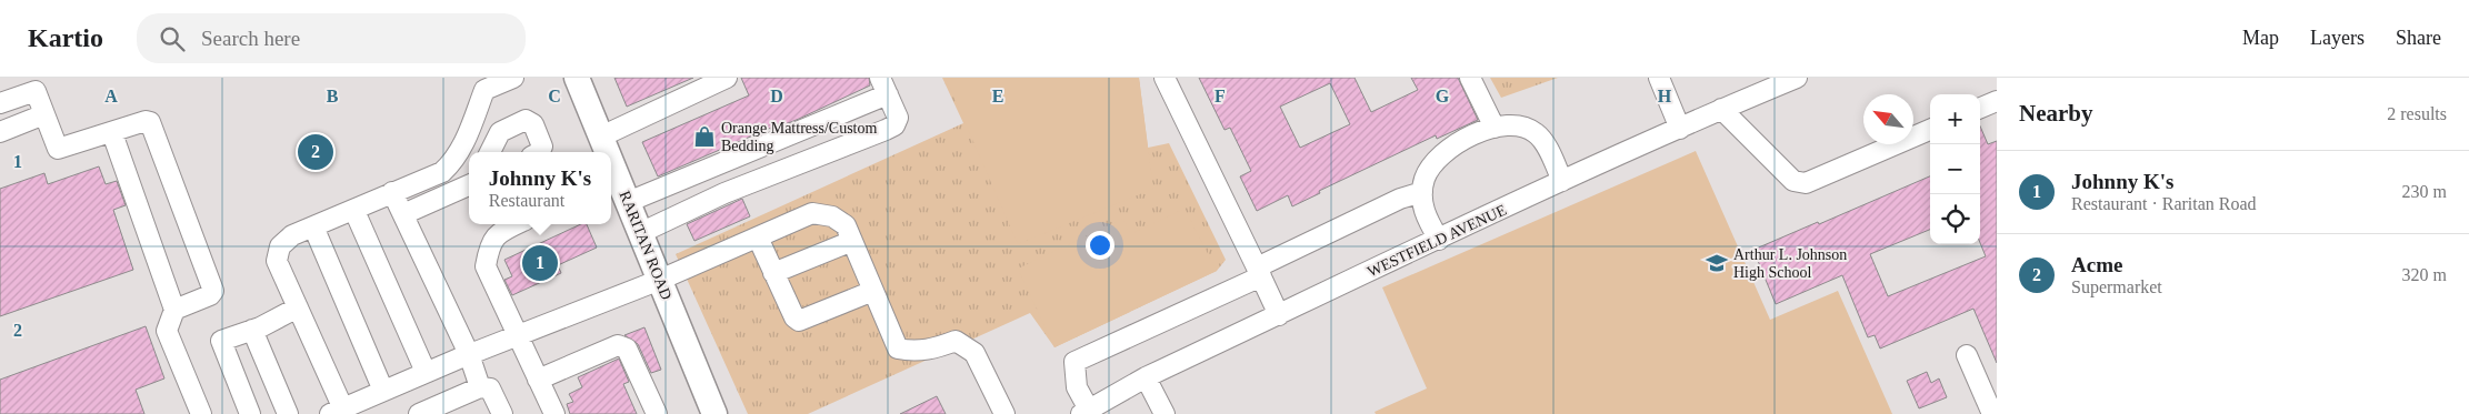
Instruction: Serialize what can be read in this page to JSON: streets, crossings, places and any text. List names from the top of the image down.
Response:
{
  "streets": {
    "main road": ["RARITAN ROAD"],
    "street": ["WESTFIELD AVENUE"]
  },
  "places": {
    "shop": ["Orange Mattress/Custom Bedding"],
    "school or university": ["Arthur L. Johnson High School"]
  },
  "north": "top left",
  "page": {
    "header": "Kartio",
    "search": "Search here",
    "nav": ["Map", "Layers", "Share"],
    "heading": ["Nearby", "2 results"],
    "map_buttons": ["+", "−"],
    "pins": ["2", "1"],
    "list": [
      {
        "mark": "1",
        "name": "Johnny K's",
        "note": "Restaurant · Raritan Road",
        "value": "230 m"
      },
      {
        "mark": "2",
        "name": "Acme",
        "note": "Supermarket",
        "value": "320 m"
      }
    ],
    "popup": ["Johnny K's", "Restaurant"]
  },
  "grid": {
    "columns": [
      "A",
      "B",
      "C",
      "D",
      "E",
      "F",
      "G",
      "H"
    ],
    "rows": ["1", "2"]
  }
}
